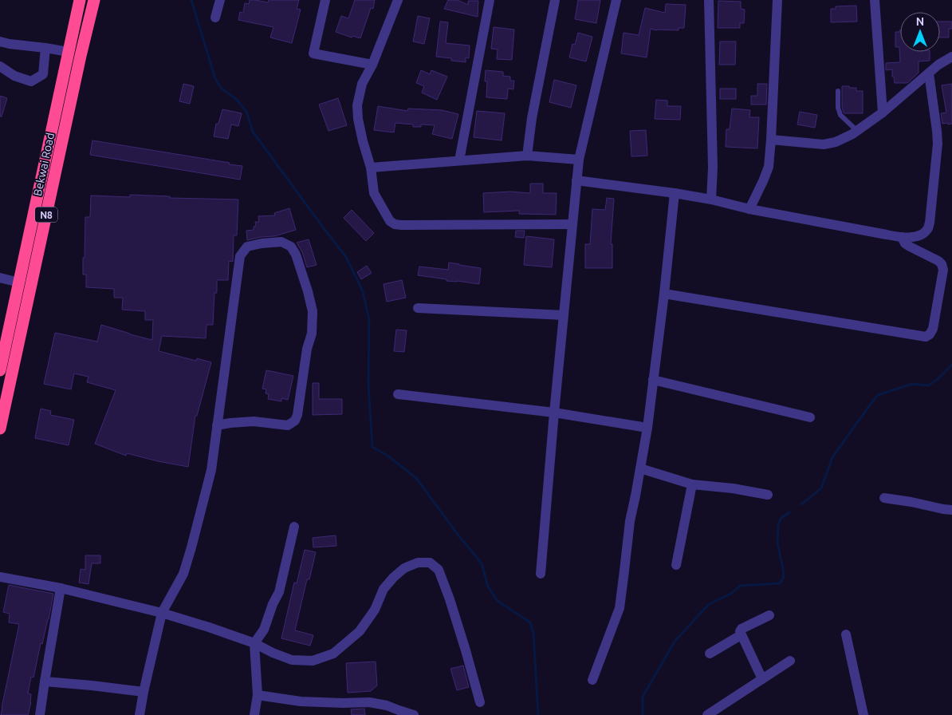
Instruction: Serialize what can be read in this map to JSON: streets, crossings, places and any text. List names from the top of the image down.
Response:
{
  "streets": {
    "highway": ["Bekwai Road", "N8"]
  },
  "north": "top"
}
